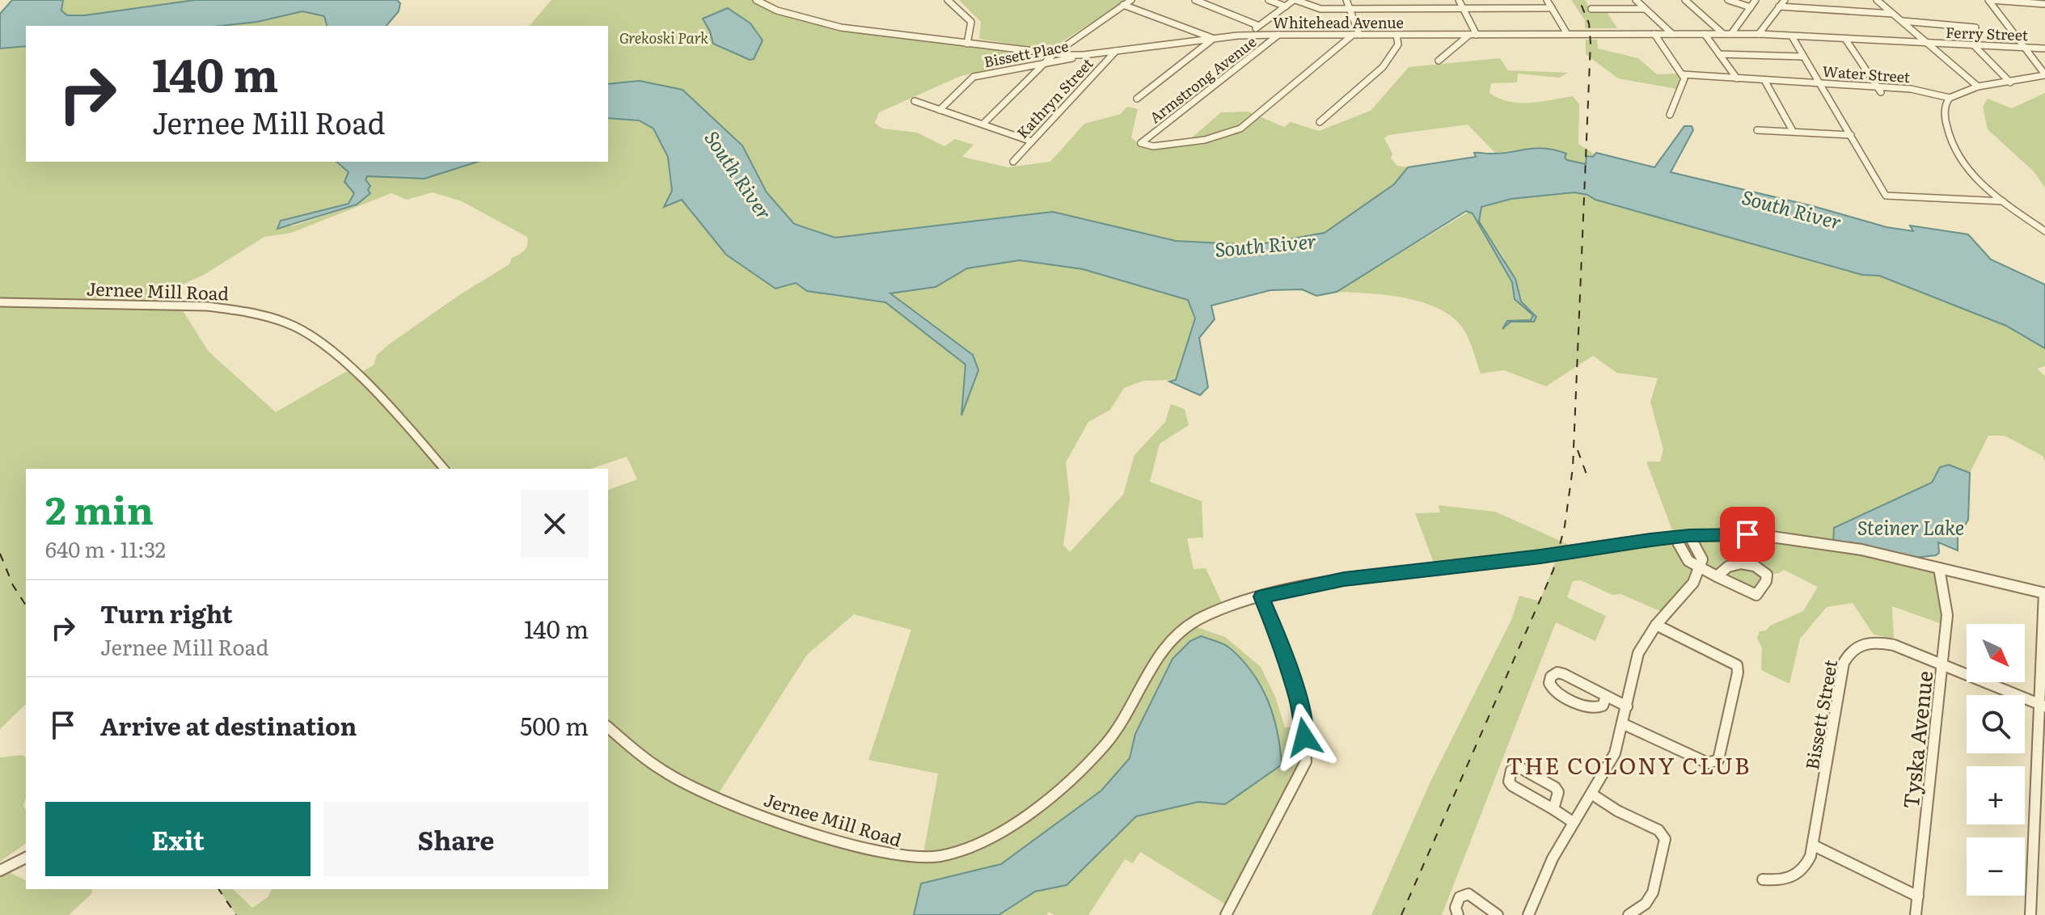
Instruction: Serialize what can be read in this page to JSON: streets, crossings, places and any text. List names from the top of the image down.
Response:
{
  "streets": {
    "street": [
      "Whitehead Avenue",
      "Ferry Street",
      "Bissett Place",
      "Water Street",
      "Armstrong Avenue",
      "Kathryn Street",
      "Jernee Mill Road",
      "Bissett Street",
      "Tyska Avenue"
    ]
  },
  "crossings": [
    ["Whitehead Avenue", "Ferry Street"],
    ["Whitehead Avenue", "Bissett Place"],
    ["Whitehead Avenue", "Armstrong Avenue"],
    ["Whitehead Avenue", "Kathryn Street"],
    ["Jernee Mill Road", "Tyska Avenue"],
    ["Bissett Street", "Tyska Avenue"]
  ],
  "districts": ["THE COLONY CLUB"],
  "water": ["South River", "Steiner Lake"],
  "parks": ["Grekoski Park"],
  "north": "bottom right",
  "page": {
    "turn": ["140 m", "Jernee Mill Road"],
    "heading": ["2 min", "640 m · 11:32"],
    "list": [
      {
        "name": "Turn right",
        "note": "Jernee Mill Road",
        "value": "140 m"
      },
      {
        "name": "Arrive at destination",
        "value": "500 m"
      }
    ],
    "map_buttons": ["+", "−"],
    "buttons": ["Exit", "Share"]
  }
}
